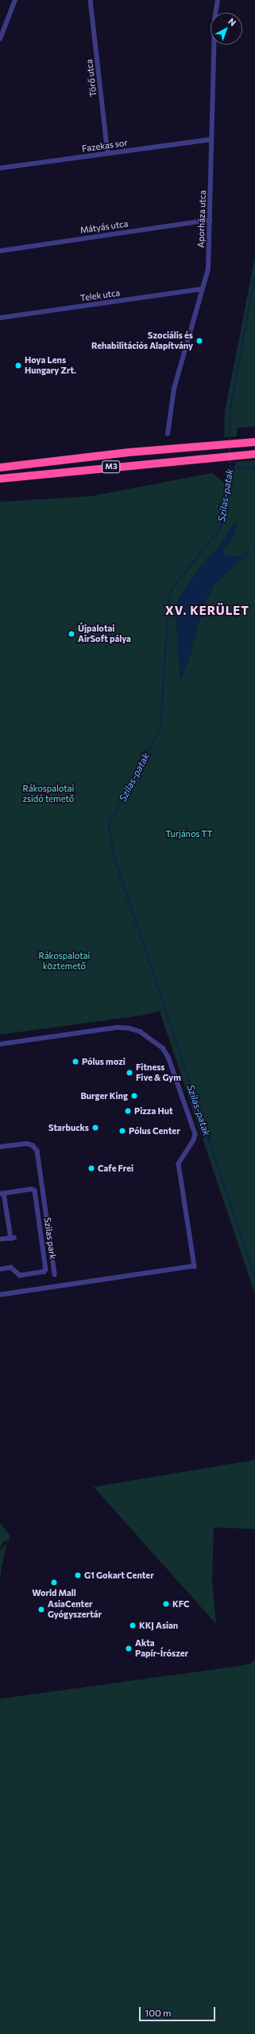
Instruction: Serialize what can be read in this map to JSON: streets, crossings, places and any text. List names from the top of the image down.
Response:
{
  "streets": {
    "highway": ["M3"],
    "street": [
      "Törő utca",
      "Fazekas sor",
      "Aporháza utca",
      "Mátyás utca",
      "Telek utca",
      "Szilas park"
    ]
  },
  "crossings": [
    ["Törő utca", "Fazekas sor"],
    ["Fazekas sor", "Aporháza utca"],
    ["Aporháza utca", "Mátyás utca"],
    ["Aporháza utca", "Telek utca"]
  ],
  "districts": ["XV. KERÜLET"],
  "water": ["Szilas-patak"],
  "parks": ["Rákospalotai zsidó temető", "Turjános TT", "Rákospalotai köztemető"],
  "places": [
    "Szociális és Rehabilitációs Alapítvány",
    "Hoya Lens Hungary Zrt.",
    "Újpalotai AirSoft pálya",
    "Pólus mozi",
    "Fitness Five & Gym",
    "Burger King",
    "Pizza Hut",
    "Starbucks",
    "Pólus Center",
    "Cafe Frei",
    "G1 Gokart Center",
    "World Mall",
    "KFC",
    "AsiaCenter Gyógyszertár",
    "KKJ Asian",
    "Akta Papír-Írószer"
  ],
  "scale_bar": "100 m",
  "north": "top right"
}
